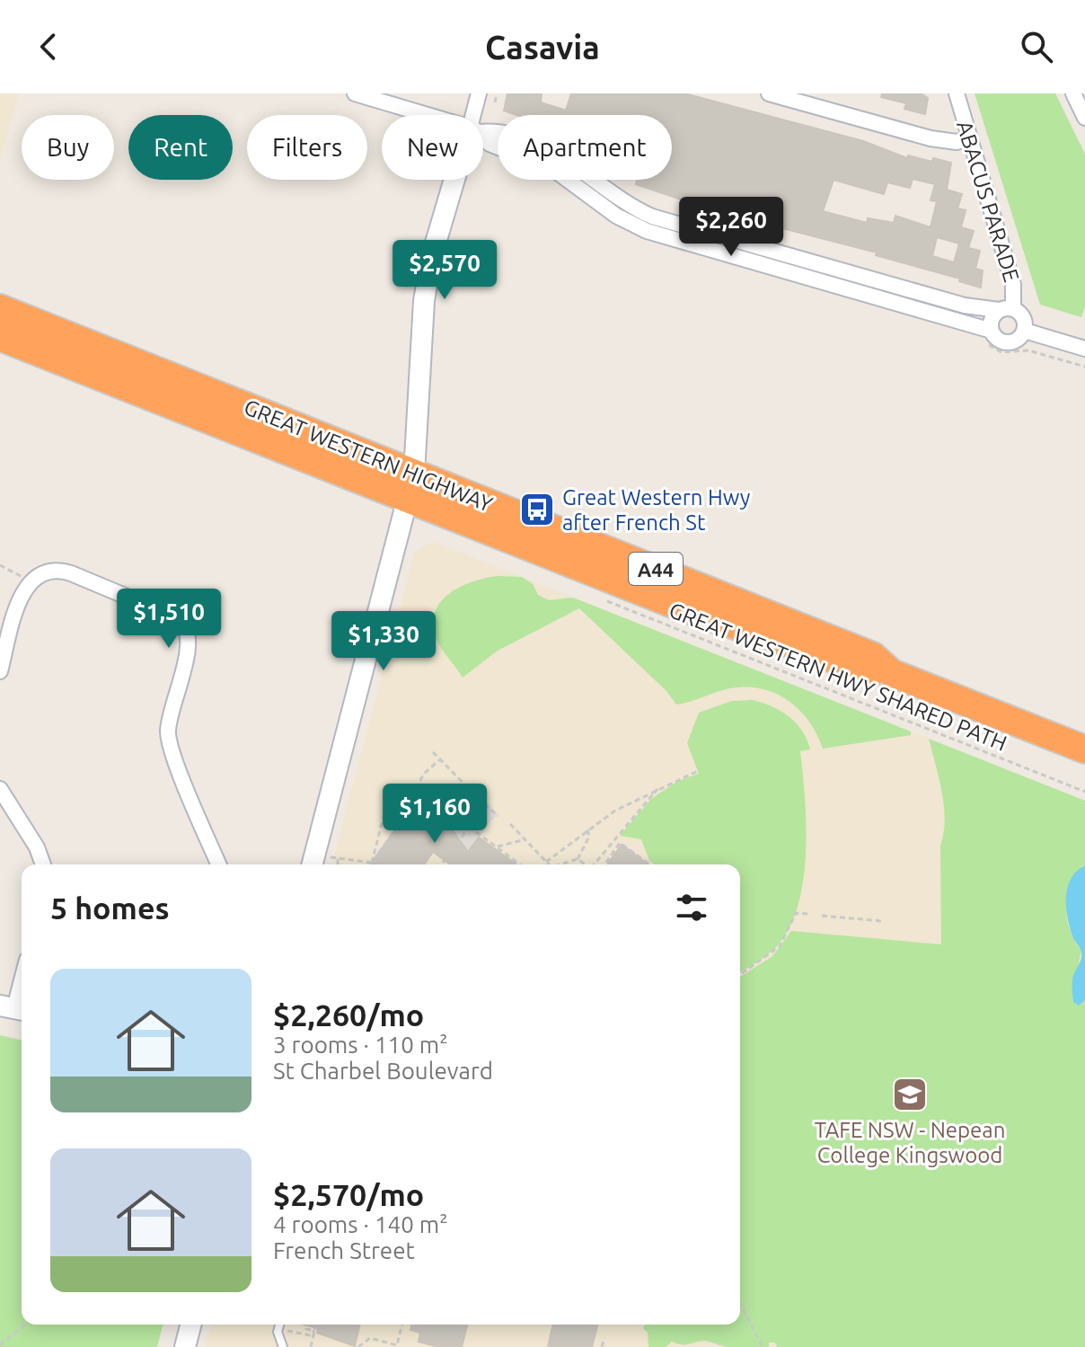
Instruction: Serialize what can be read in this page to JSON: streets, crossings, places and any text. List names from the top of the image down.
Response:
{
  "streets": {
    "highway": ["GREAT WESTERN HIGHWAY", "A44"],
    "street": ["ABACUS PARADE"],
    "path": ["GREAT WESTERN HWY SHARED PATH"]
  },
  "places": {
    "bus stop": ["Great Western Hwy after French St"],
    "school or university": ["TAFE NSW - Nepean College Kingswood"]
  },
  "page": {
    "header": "Casavia",
    "chip": [
      "Buy",
      "Rent",
      "Filters",
      "New",
      "Apartment"
    ],
    "price": [
      "$2,260",
      "$2,570",
      "$1,510",
      "$1,330",
      "$1,160"
    ],
    "heading": "5 homes",
    "list": [
      {
        "name": "$2,260/mo",
        "note": "3 rooms · 110 m² · St Charbel Boulevard"
      },
      {
        "name": "$2,570/mo",
        "note": "4 rooms · 140 m² · French Street"
      }
    ]
  }
}
